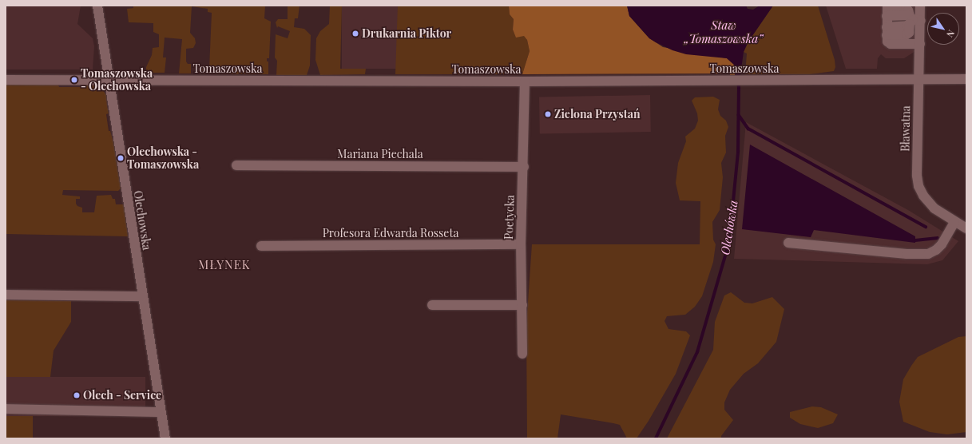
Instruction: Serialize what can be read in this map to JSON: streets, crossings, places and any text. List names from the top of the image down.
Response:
{
  "streets": {
    "street": [
      "Tomaszowska",
      "Bławatna",
      "Mariana Piechala",
      "Poetycka",
      "Olechowska",
      "Profesora Edwarda Rosseta"
    ]
  },
  "crossings": [
    ["Tomaszowska", "Bławatna"],
    ["Tomaszowska", "Poetycka"],
    ["Tomaszowska", "Olechowska"],
    ["Mariana Piechala", "Poetycka"],
    ["Poetycka", "Profesora Edwarda Rosseta"]
  ],
  "districts": ["MŁYNEK"],
  "water": ["Staw „Tomaszowska”", "Olechówka"],
  "places": [
    "Drukarnia Piktor",
    "Tomaszowska - Olechowska",
    "Zielona Przystań",
    "Olechowska - Tomaszowska",
    "Olech - Service"
  ],
  "north": "bottom right"
}
